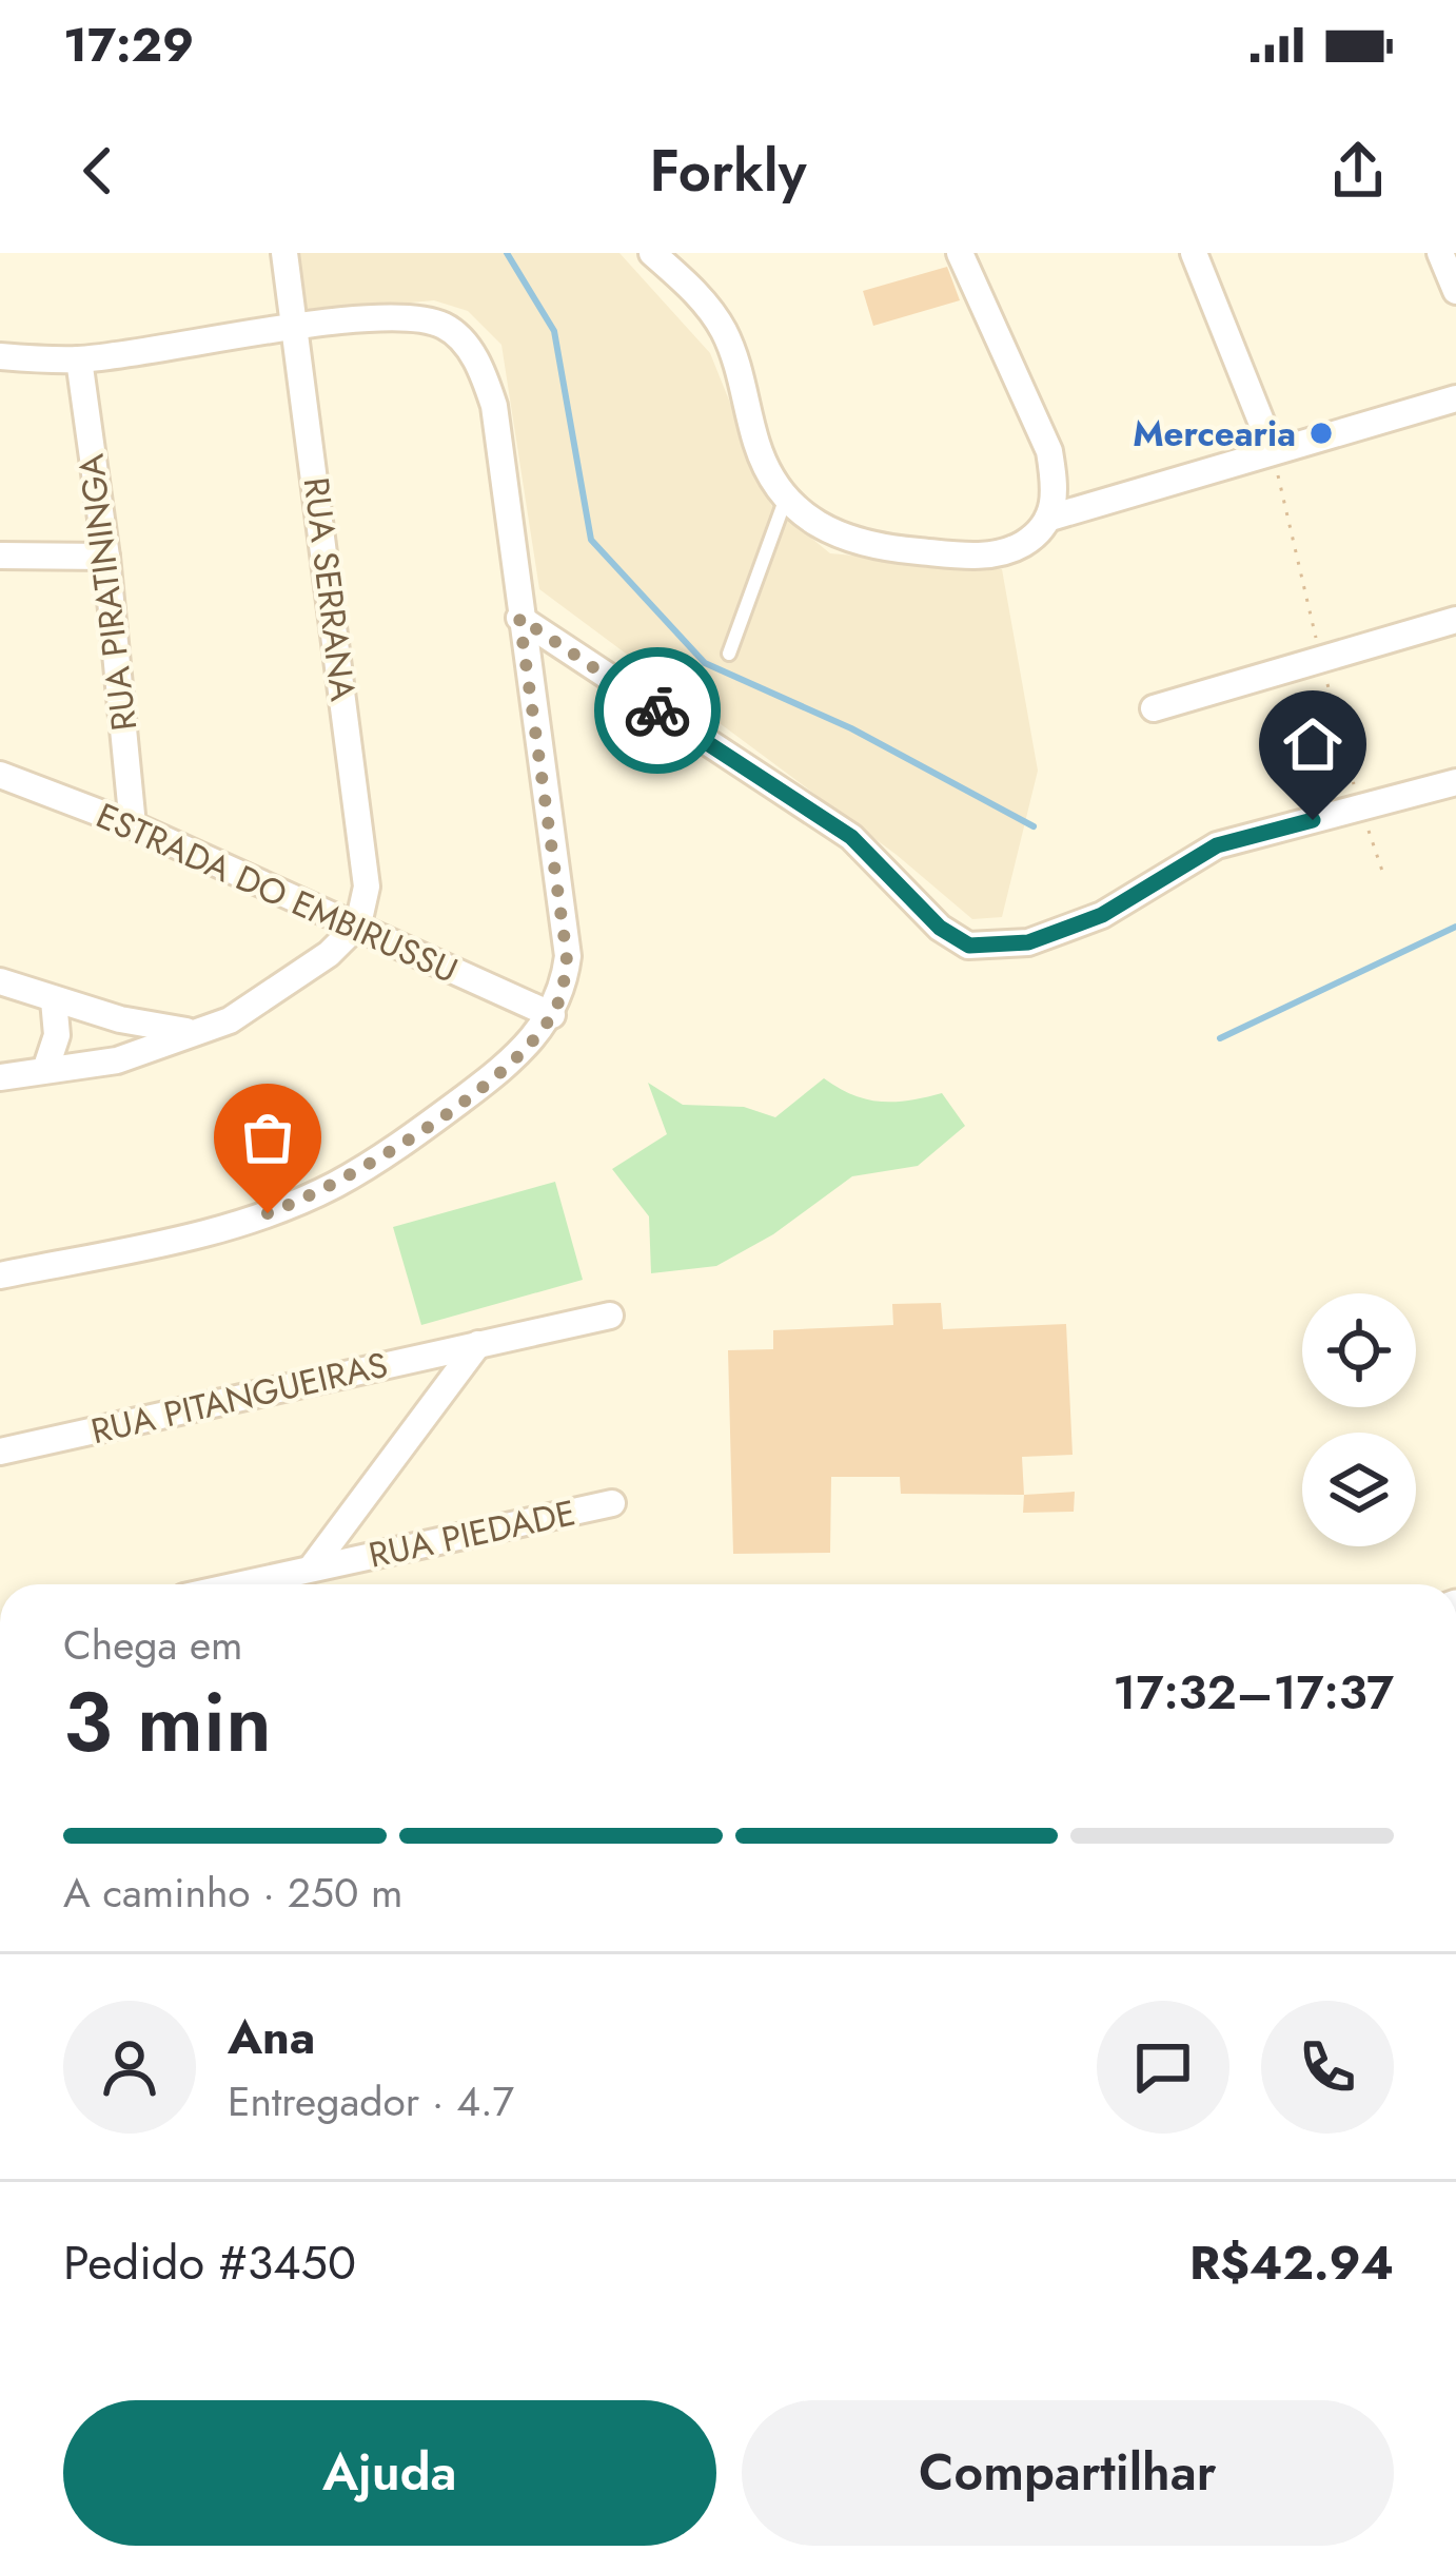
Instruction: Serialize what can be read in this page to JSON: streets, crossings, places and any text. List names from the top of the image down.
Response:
{
  "streets": {
    "street": [
      "RUA SERRANA",
      "RUA PIRATININGA",
      "ESTRADA DO EMBIRUSSU",
      "RUA PITANGUEIRAS",
      "RUA PIEDADE"
    ]
  },
  "crossings": [
    ["RUA SERRANA", "ESTRADA DO EMBIRUSSU"],
    ["RUA PIRATININGA", "ESTRADA DO EMBIRUSSU"],
    ["RUA PITANGUEIRAS", "RUA PIEDADE"]
  ],
  "places": ["Mercearia"],
  "page": {
    "status": "17:29",
    "header": "Forkly",
    "heading": ["3 min", "Chega em", "17:32–17:37"],
    "panel": [
      "Ana",
      "Entregador · 4.7",
      "Pedido #3450",
      "R$42.94"
    ],
    "bar": "A caminho · 250 m",
    "buttons": ["Ajuda", "Compartilhar"]
  }
}
